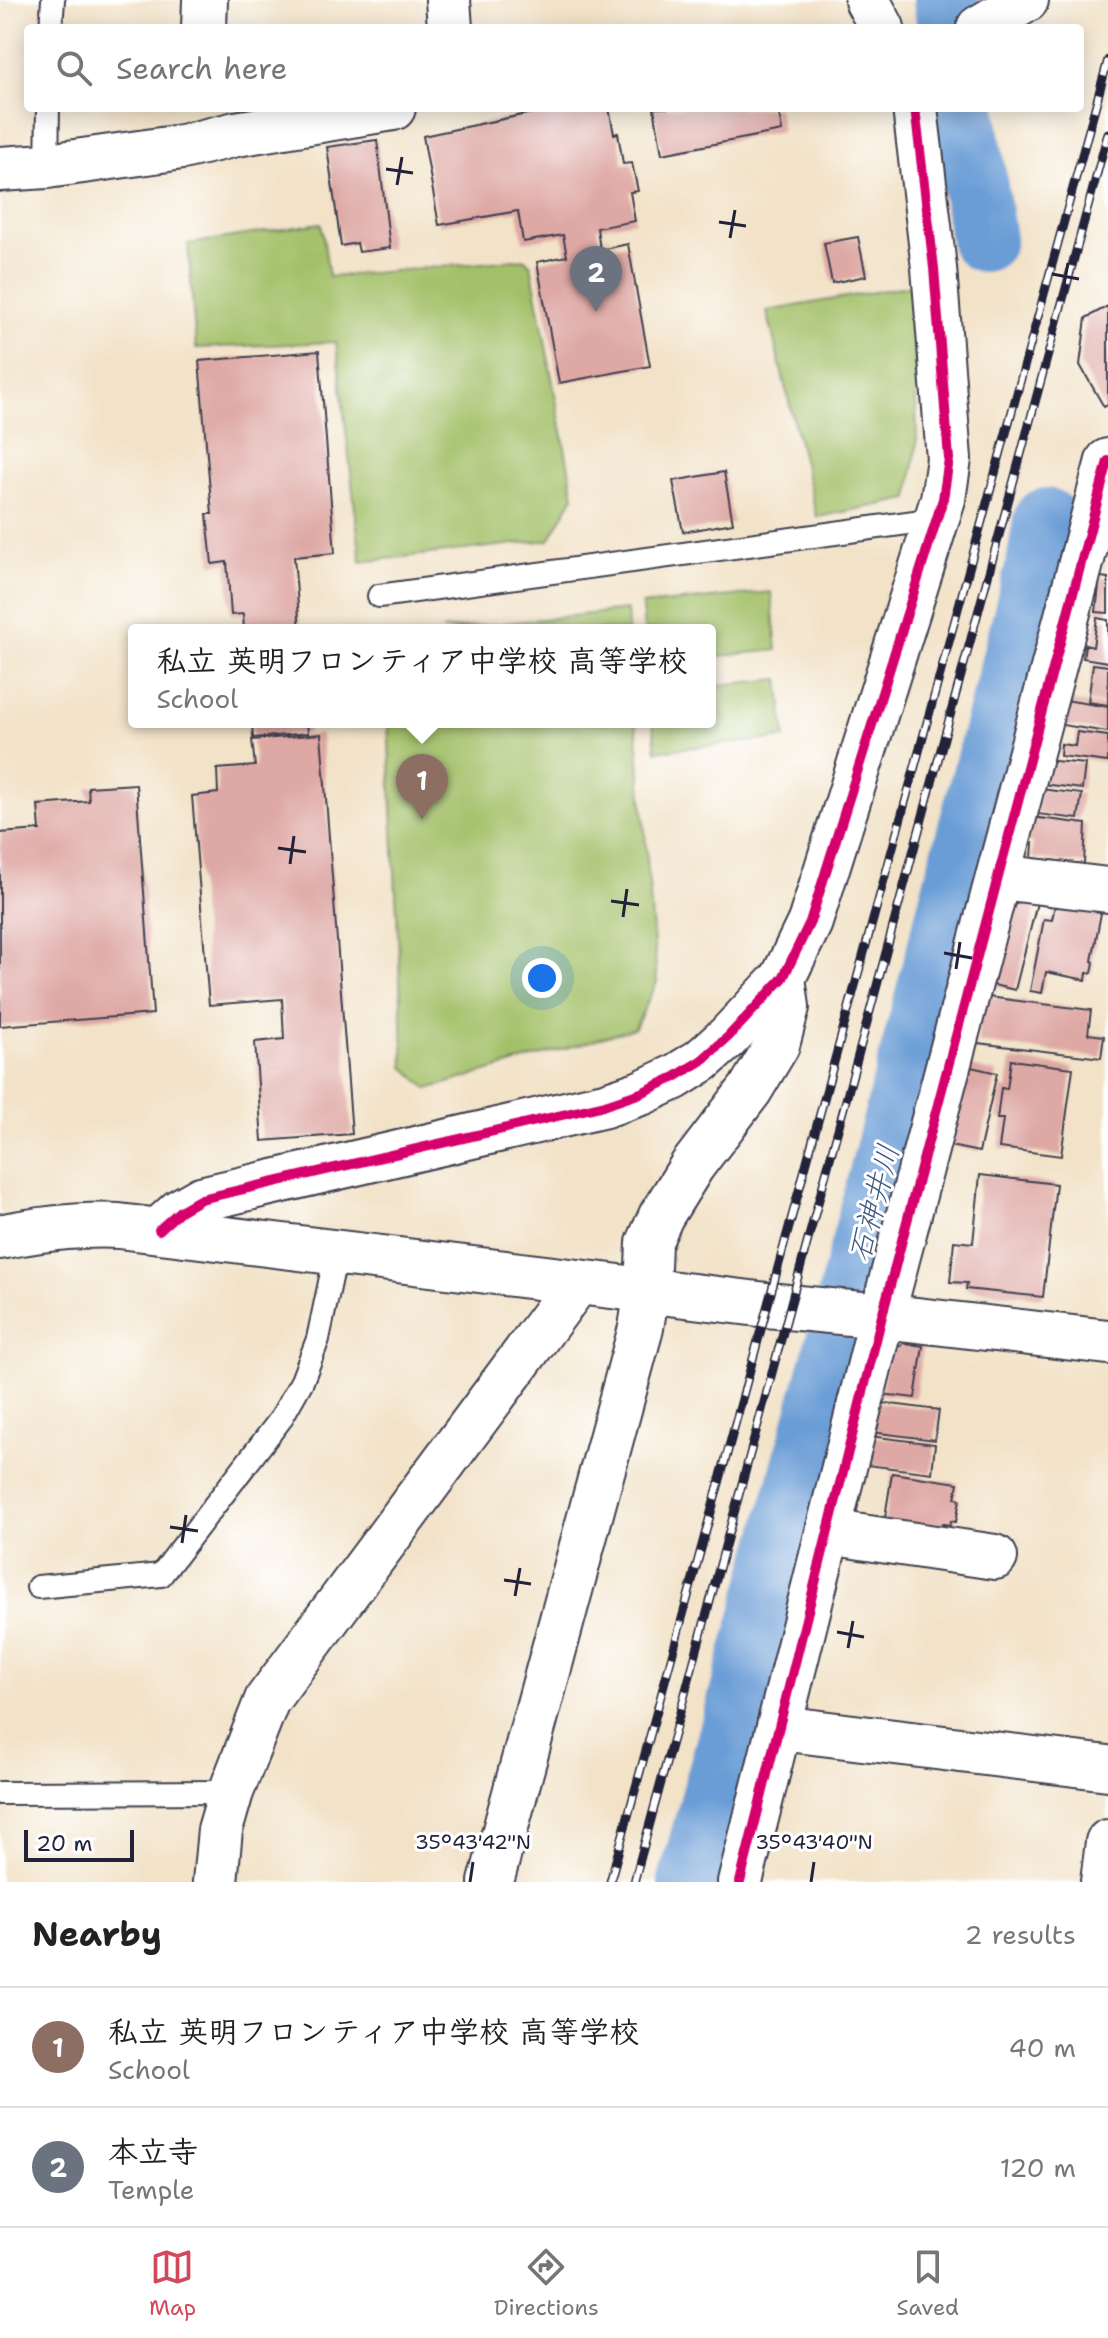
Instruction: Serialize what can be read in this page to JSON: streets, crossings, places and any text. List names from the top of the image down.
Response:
{
  "water": ["石神井川"],
  "scale_bar": "20 m",
  "page": {
    "search": "Search here",
    "pins": ["2", "1"],
    "popup": ["私立 英明フロンティア中学校 高等学校", "School"],
    "scale": "20 m",
    "heading": ["Nearby", "2 results"],
    "list": [
      {
        "mark": "1",
        "name": "私立 英明フロンティア中学校 高等学校",
        "note": "School",
        "value": "40 m"
      },
      {
        "mark": "2",
        "name": "本立寺",
        "note": "Temple",
        "value": "120 m"
      }
    ],
    "nav": ["Map", "Directions", "Saved"]
  },
  "coordinates": ["35°43'42\"N", "35°43'40\"N"]
}
